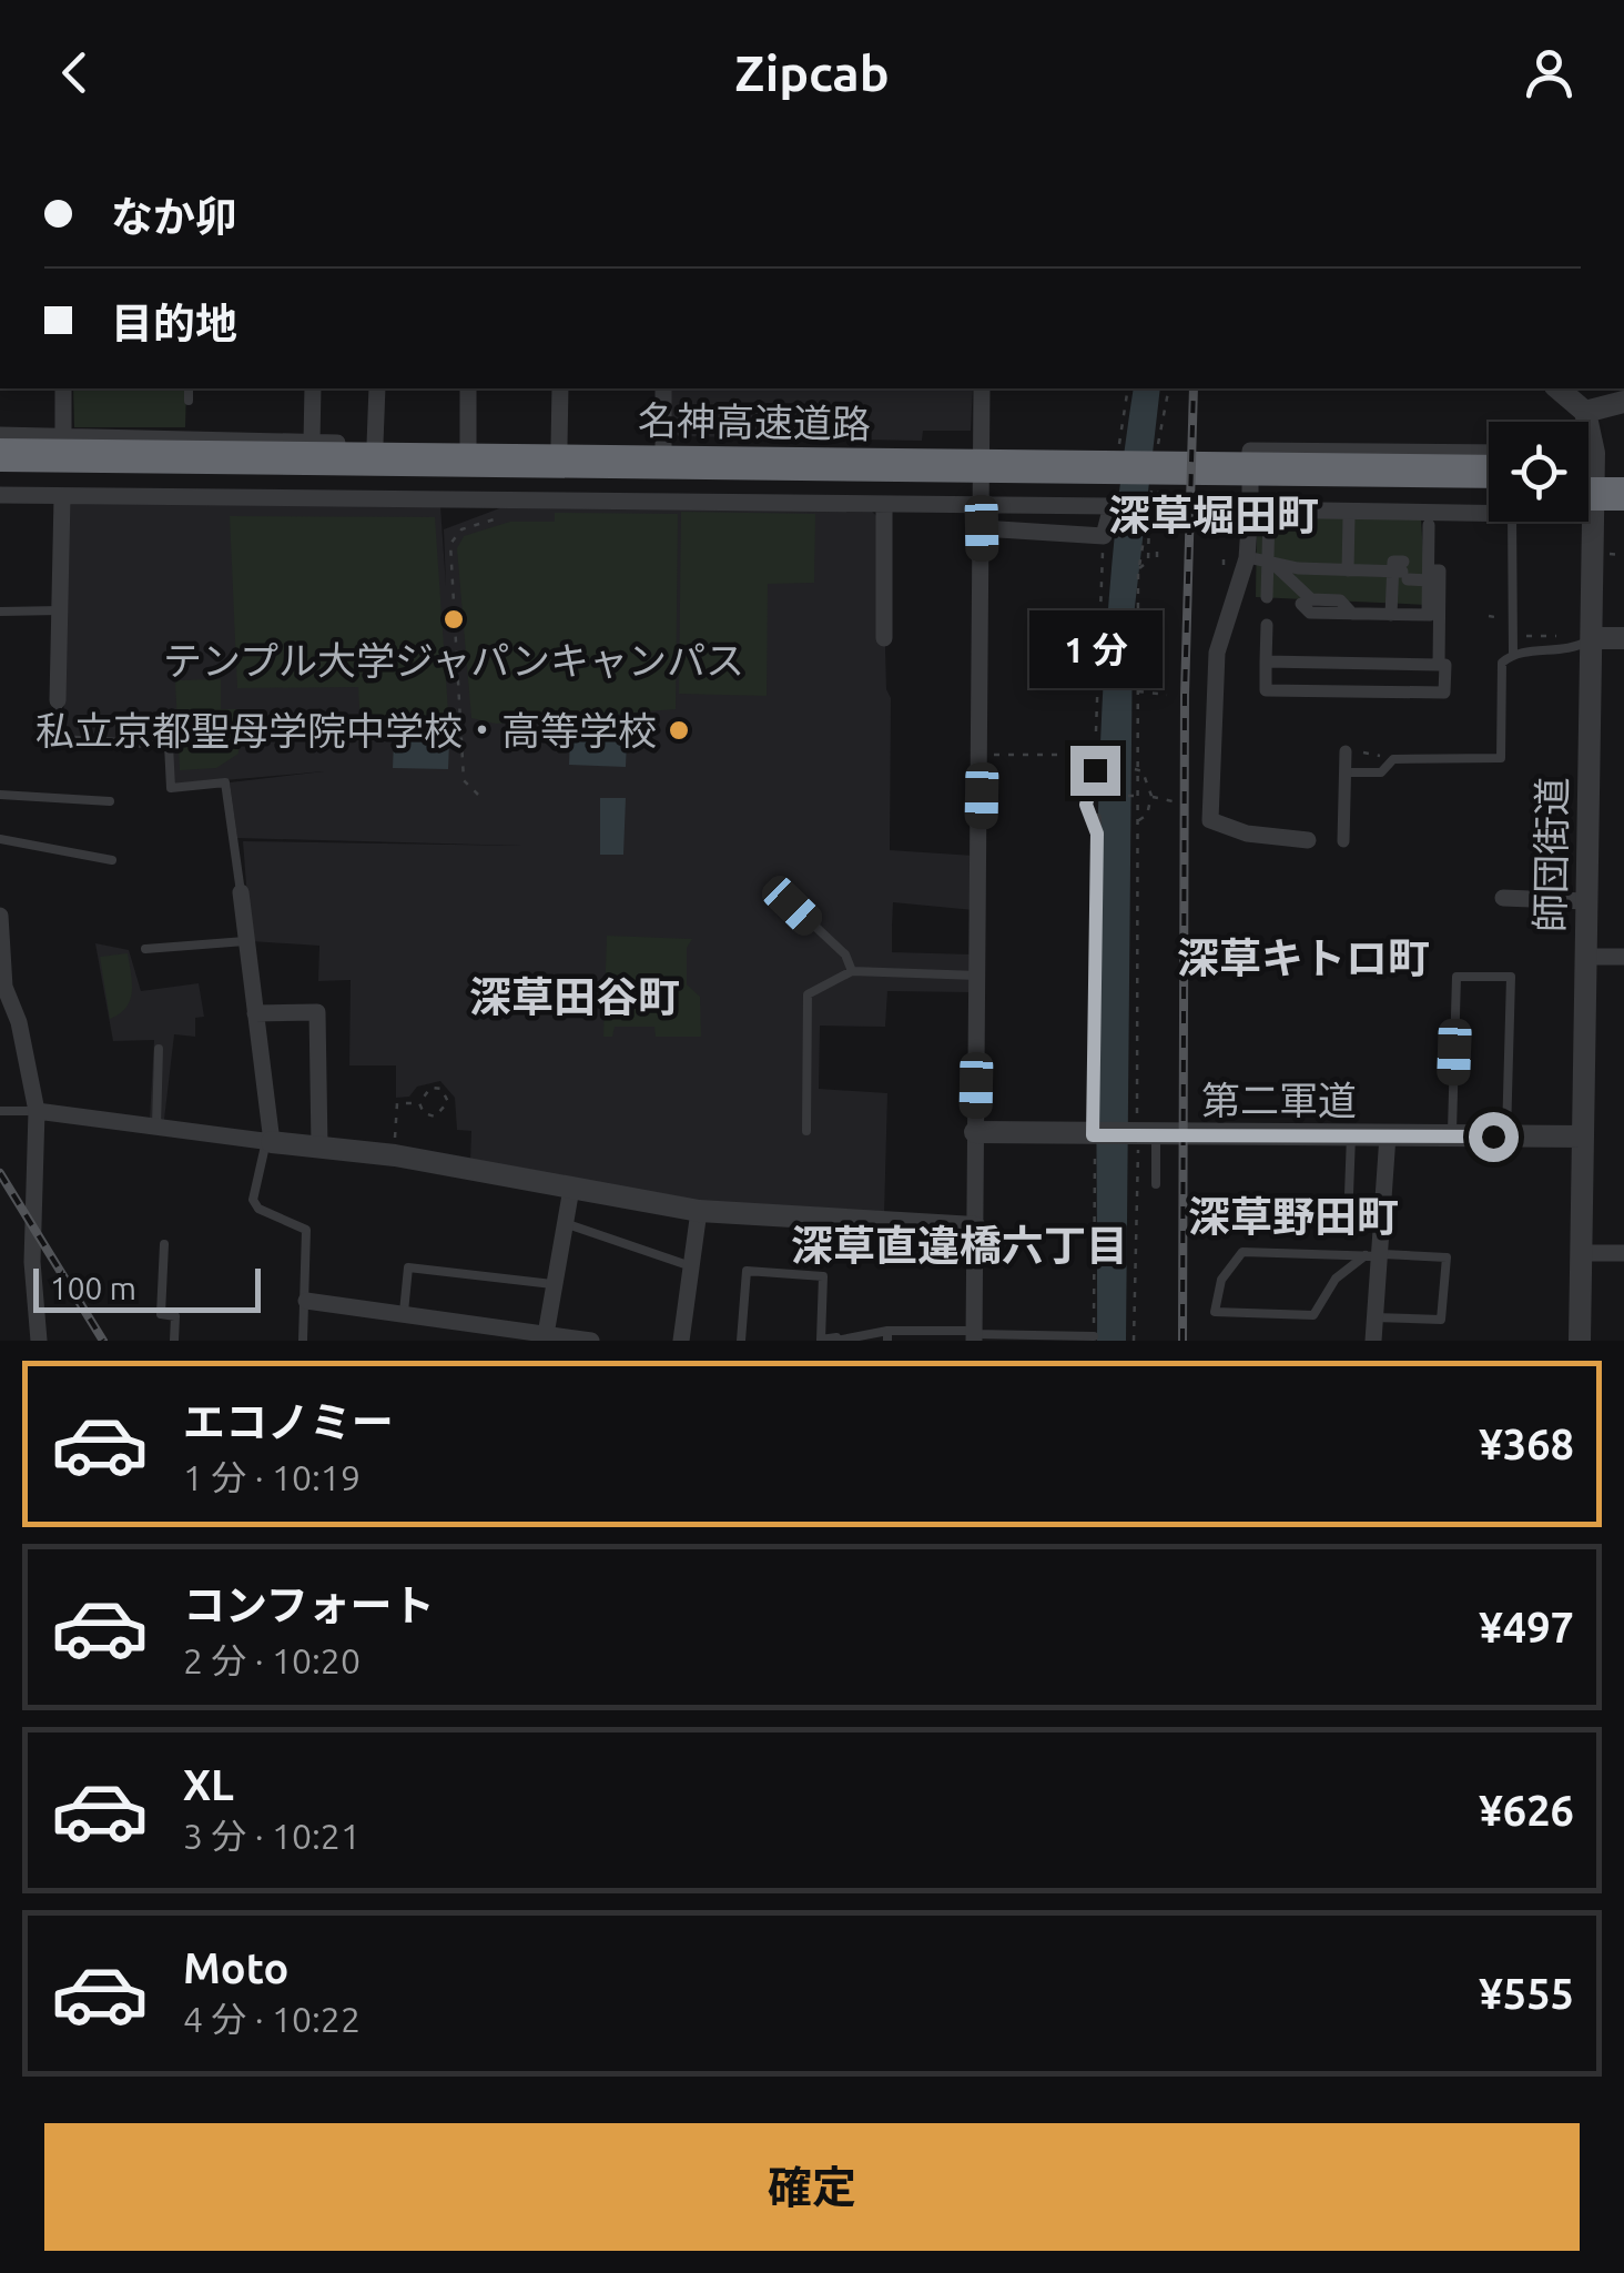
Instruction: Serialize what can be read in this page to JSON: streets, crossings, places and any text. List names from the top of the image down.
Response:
{
  "streets": {
    "highway": ["名神高速道路"],
    "street": ["師団街道", "第二軍道"]
  },
  "crossings": [
    ["師団街道", "第二軍道"]
  ],
  "districts": [
    "深草堀田町",
    "深草キトロ町",
    "深草田谷町",
    "深草野田町",
    "深草直違橋六丁目"
  ],
  "places": ["テンプル大学ジャパンキャンパス", "私立京都聖母学院中学校・高等学校"],
  "scale_bar": "100 m",
  "page": {
    "header": "Zipcab",
    "banner": ["なか卯", "目的地"],
    "bubble": "1 分",
    "scale": "100 m",
    "list": [
      {
        "name": "エコノミー",
        "note": "1 分 · 10:19",
        "value": "¥368"
      },
      {
        "name": "コンフォート",
        "note": "2 分 · 10:20",
        "value": "¥497"
      },
      {
        "name": "XL",
        "note": "3 分 · 10:21",
        "value": "¥626"
      },
      {
        "name": "Moto",
        "note": "4 分 · 10:22",
        "value": "¥555"
      }
    ],
    "buttons": "確定"
  }
}
